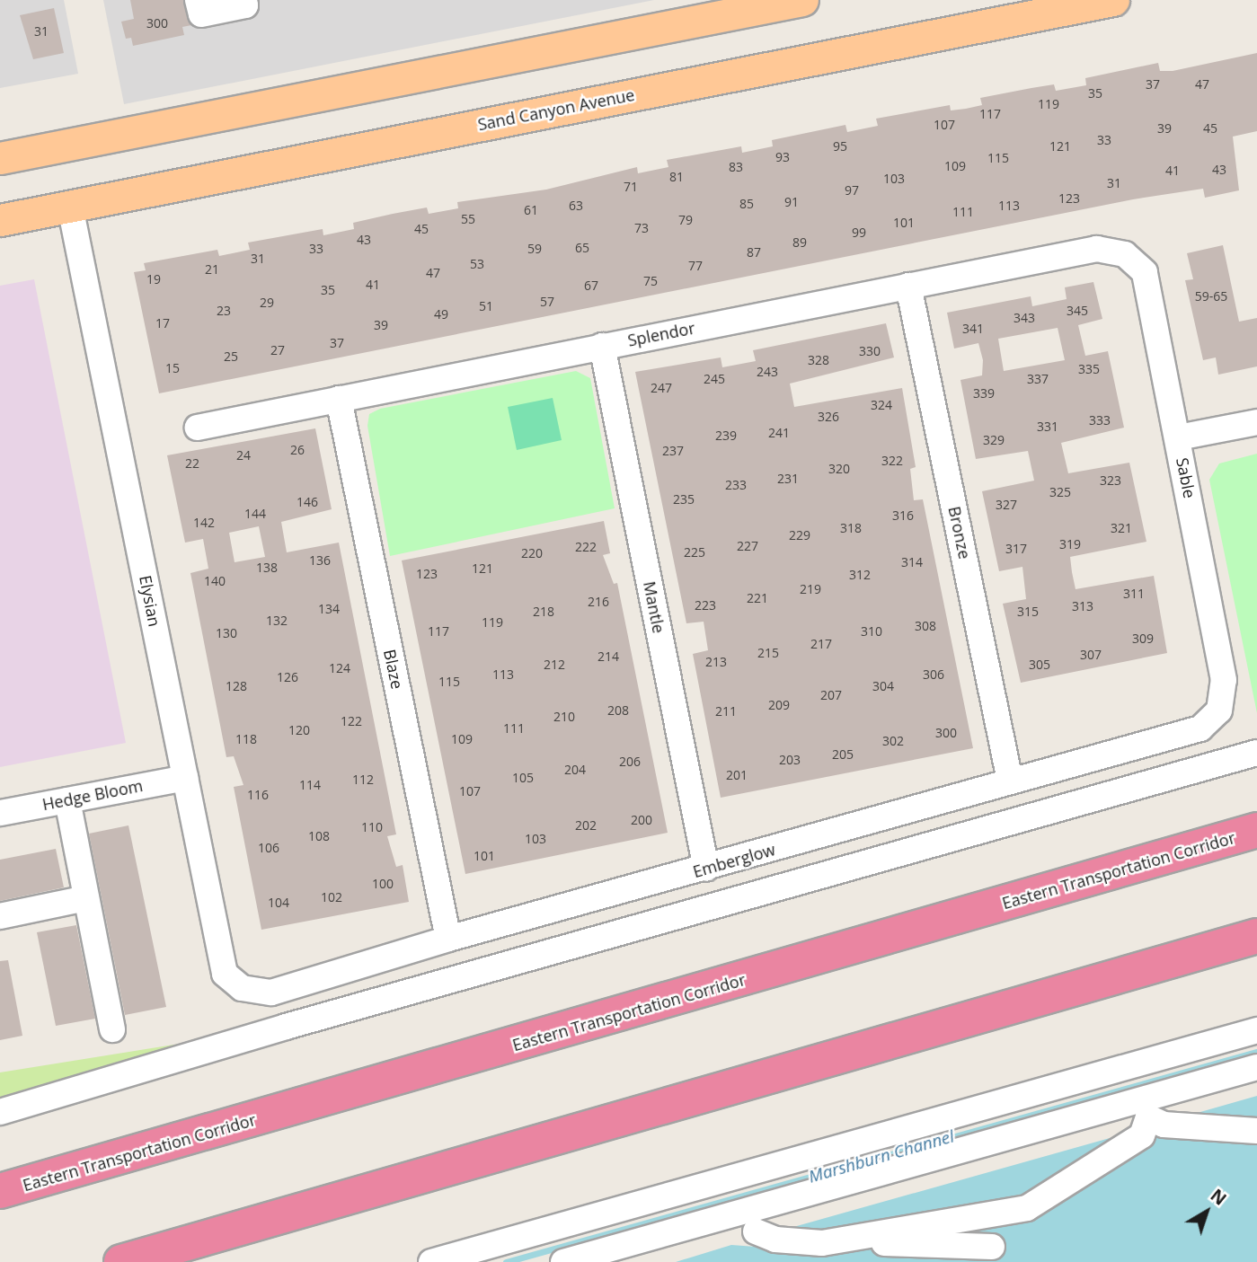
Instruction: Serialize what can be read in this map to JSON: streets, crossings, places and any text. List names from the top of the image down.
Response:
{
  "streets": {
    "highway": ["Eastern Transportation Corridor"],
    "main road": ["Sand Canyon Avenue"],
    "street": [
      "Splendor",
      "Sable",
      "Bronze",
      "Elysian",
      "Mantle",
      "Blaze",
      "Hedge Bloom",
      "Emberglow"
    ]
  },
  "crossings": [
    ["Sand Canyon Avenue", "Elysian"],
    ["Splendor", "Sable"],
    ["Splendor", "Bronze"],
    ["Splendor", "Mantle"],
    ["Splendor", "Blaze"],
    ["Sable", "Emberglow"],
    ["Bronze", "Emberglow"],
    ["Elysian", "Hedge Bloom"],
    ["Elysian", "Emberglow"],
    ["Mantle", "Emberglow"],
    ["Blaze", "Emberglow"]
  ],
  "water": ["Marshburn Channel"],
  "house_numbers": [
    "300",
    "31",
    "37",
    "47",
    "35",
    "119",
    "117",
    "107",
    "39",
    "45",
    "33",
    "95",
    "121",
    "93",
    "115",
    "109",
    "83",
    "43",
    "41",
    "81",
    "103",
    "31",
    "71",
    "97",
    "123",
    "91",
    "85",
    "63",
    "113",
    "61",
    "111",
    "55",
    "79",
    "101",
    "73",
    "45",
    "99",
    "43",
    "89",
    "65",
    "33",
    "59",
    "87",
    "31",
    "53",
    "77",
    "21",
    "47",
    "19",
    "75",
    "41",
    "67",
    "35",
    "59-65",
    "57",
    "29",
    "51",
    "23",
    "345",
    "49",
    "343",
    "17",
    "39",
    "341",
    "37",
    "27",
    "330",
    "25",
    "328",
    "15",
    "335",
    "243",
    "245",
    "337",
    "247",
    "339",
    "324",
    "326",
    "333",
    "331",
    "241",
    "239",
    "329",
    "26",
    "237",
    "24",
    "322",
    "22",
    "320",
    "231",
    "323",
    "233",
    "325",
    "235",
    "146",
    "327",
    "144",
    "316",
    "142",
    "318",
    "321",
    "229",
    "319",
    "227",
    "222",
    "317",
    "225",
    "220",
    "136",
    "314",
    "138",
    "121",
    "123",
    "312",
    "140",
    "219",
    "311",
    "221",
    "216",
    "223",
    "313",
    "134",
    "218",
    "315",
    "132",
    "119",
    "308",
    "117",
    "310",
    "130",
    "309",
    "217",
    "215",
    "307",
    "214",
    "213",
    "212",
    "305",
    "124",
    "113",
    "306",
    "126",
    "115",
    "128",
    "304",
    "207",
    "209",
    "208",
    "211",
    "210",
    "122",
    "111",
    "120",
    "300",
    "118",
    "109",
    "302",
    "205",
    "203",
    "206",
    "204",
    "201",
    "105",
    "112",
    "114",
    "107",
    "116",
    "200",
    "202",
    "110",
    "108",
    "103",
    "106",
    "101",
    "100",
    "102",
    "104"
  ],
  "north": "top right"
}
